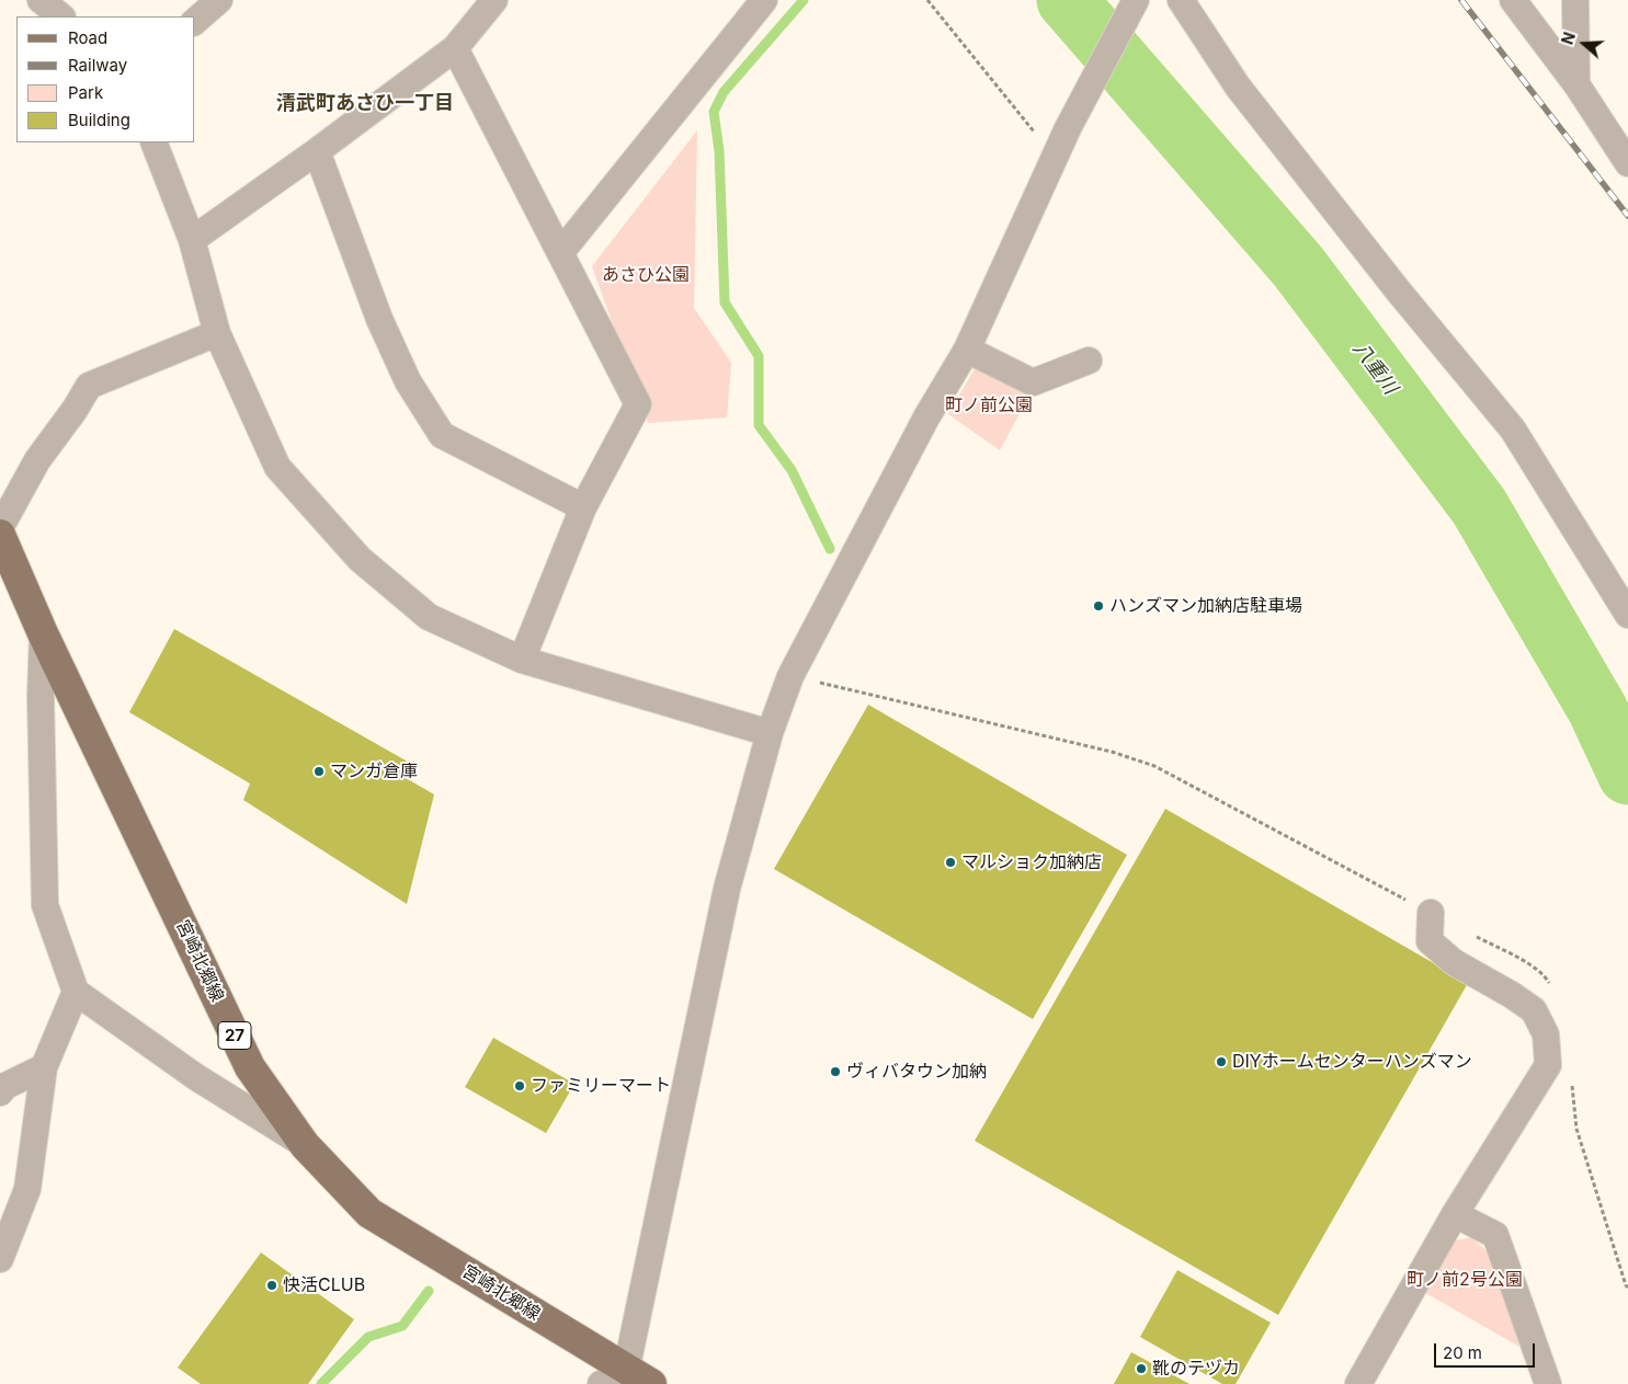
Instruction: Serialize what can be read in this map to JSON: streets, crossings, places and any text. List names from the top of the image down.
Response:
{
  "streets": {
    "main road": ["宮崎北郷線", "27"]
  },
  "districts": ["清武町あさひ一丁目"],
  "water": ["八重川"],
  "parks": ["あさひ公園", "町ノ前公園", "町ノ前2号公園"],
  "places": [
    "ハンズマン加納店駐車場",
    "マンガ倉庫",
    "マルショク加納店",
    "DIYホームセンターハンズマン",
    "ヴィバタウン加納",
    "ファミリーマート",
    "快活CLUB",
    "靴のテヅカ"
  ],
  "legend": [
    "Road",
    "Railway",
    "Park",
    "Building"
  ],
  "scale_bar": "20 m",
  "north": "left"
}
